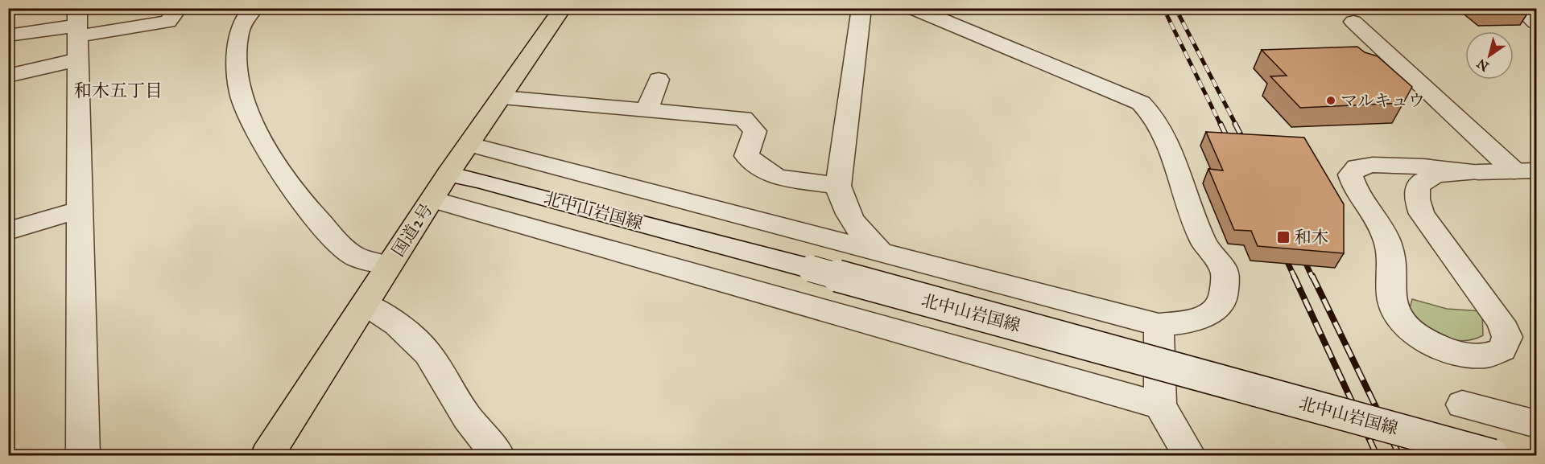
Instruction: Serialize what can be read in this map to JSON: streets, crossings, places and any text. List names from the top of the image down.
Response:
{
  "streets": {
    "highway": ["国道2号"],
    "street": ["北中山岩国線"]
  },
  "crossings": [
    ["北中山岩国線", "国道2号"]
  ],
  "districts": ["和木五丁目"],
  "places": {
    "other": ["マルキュウ"],
    "transit": ["和木"]
  },
  "north": "bottom left"
}
